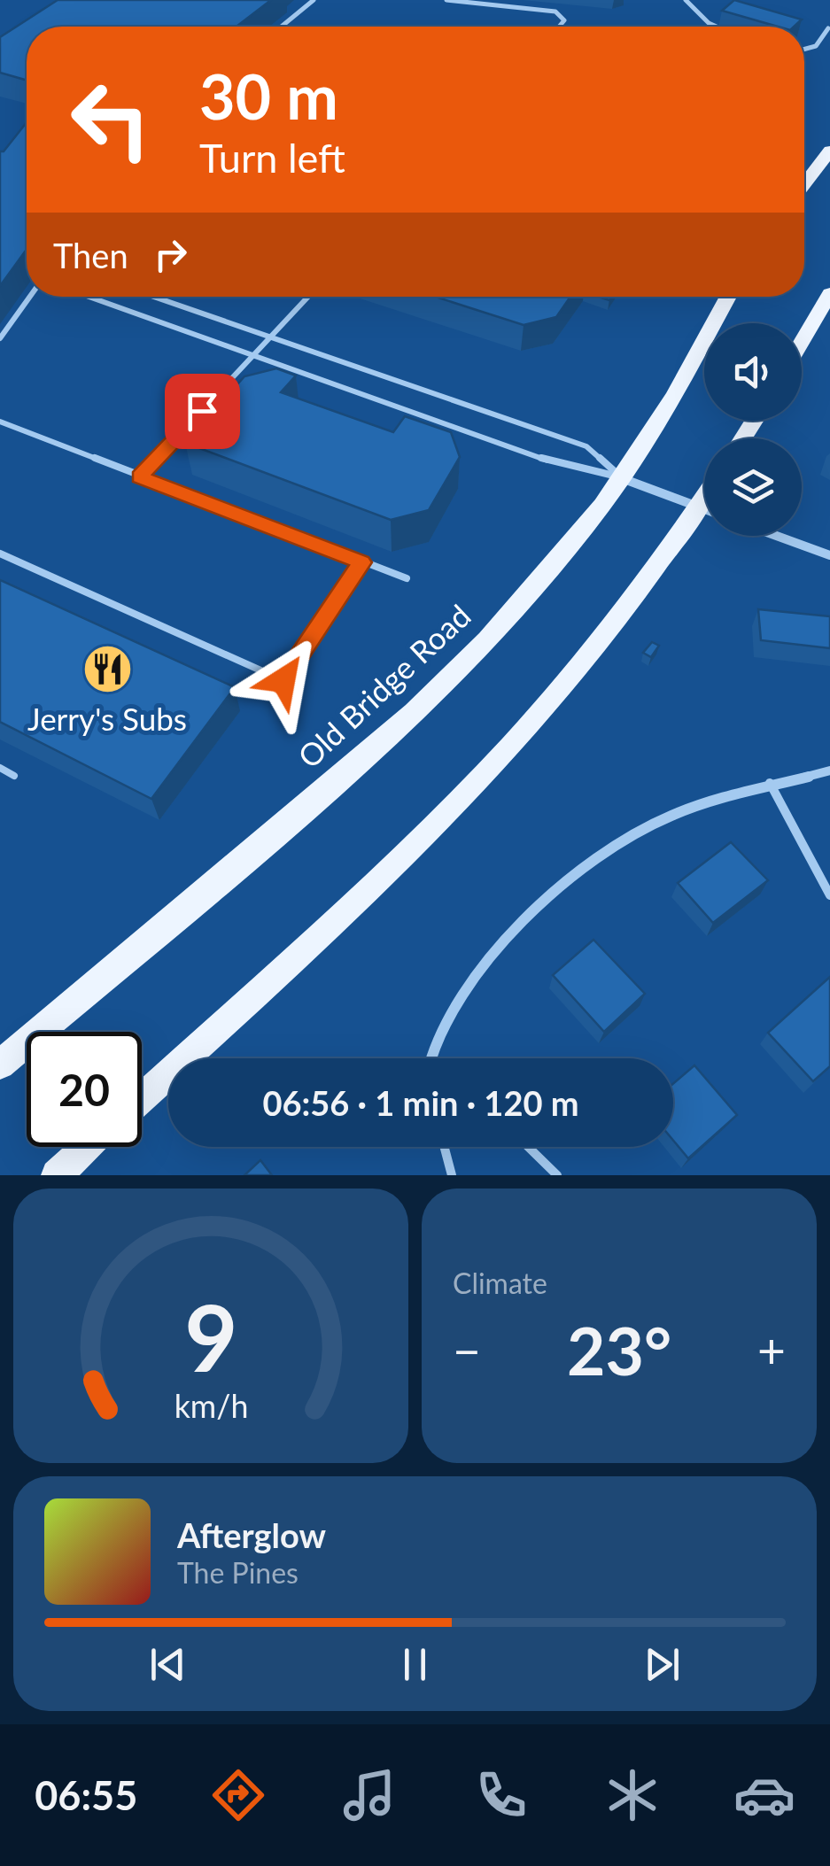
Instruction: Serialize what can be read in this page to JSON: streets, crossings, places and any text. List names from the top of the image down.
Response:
{
  "streets": {
    "main road": ["Old Bridge Road"]
  },
  "places": {
    "restaurant": ["Jerry's Subs"]
  },
  "page": {
    "turn": ["30 m", "Turn left"],
    "then": "Then",
    "limit": "20",
    "trip": "06:56 · 1 min · 120 m",
    "tile": "Climate",
    "heat": ["−", "23°", "+"],
    "song": ["Afterglow", "The Pines"],
    "tabs": "06:55",
    "gauge": ["9", "km/h"]
  }
}
